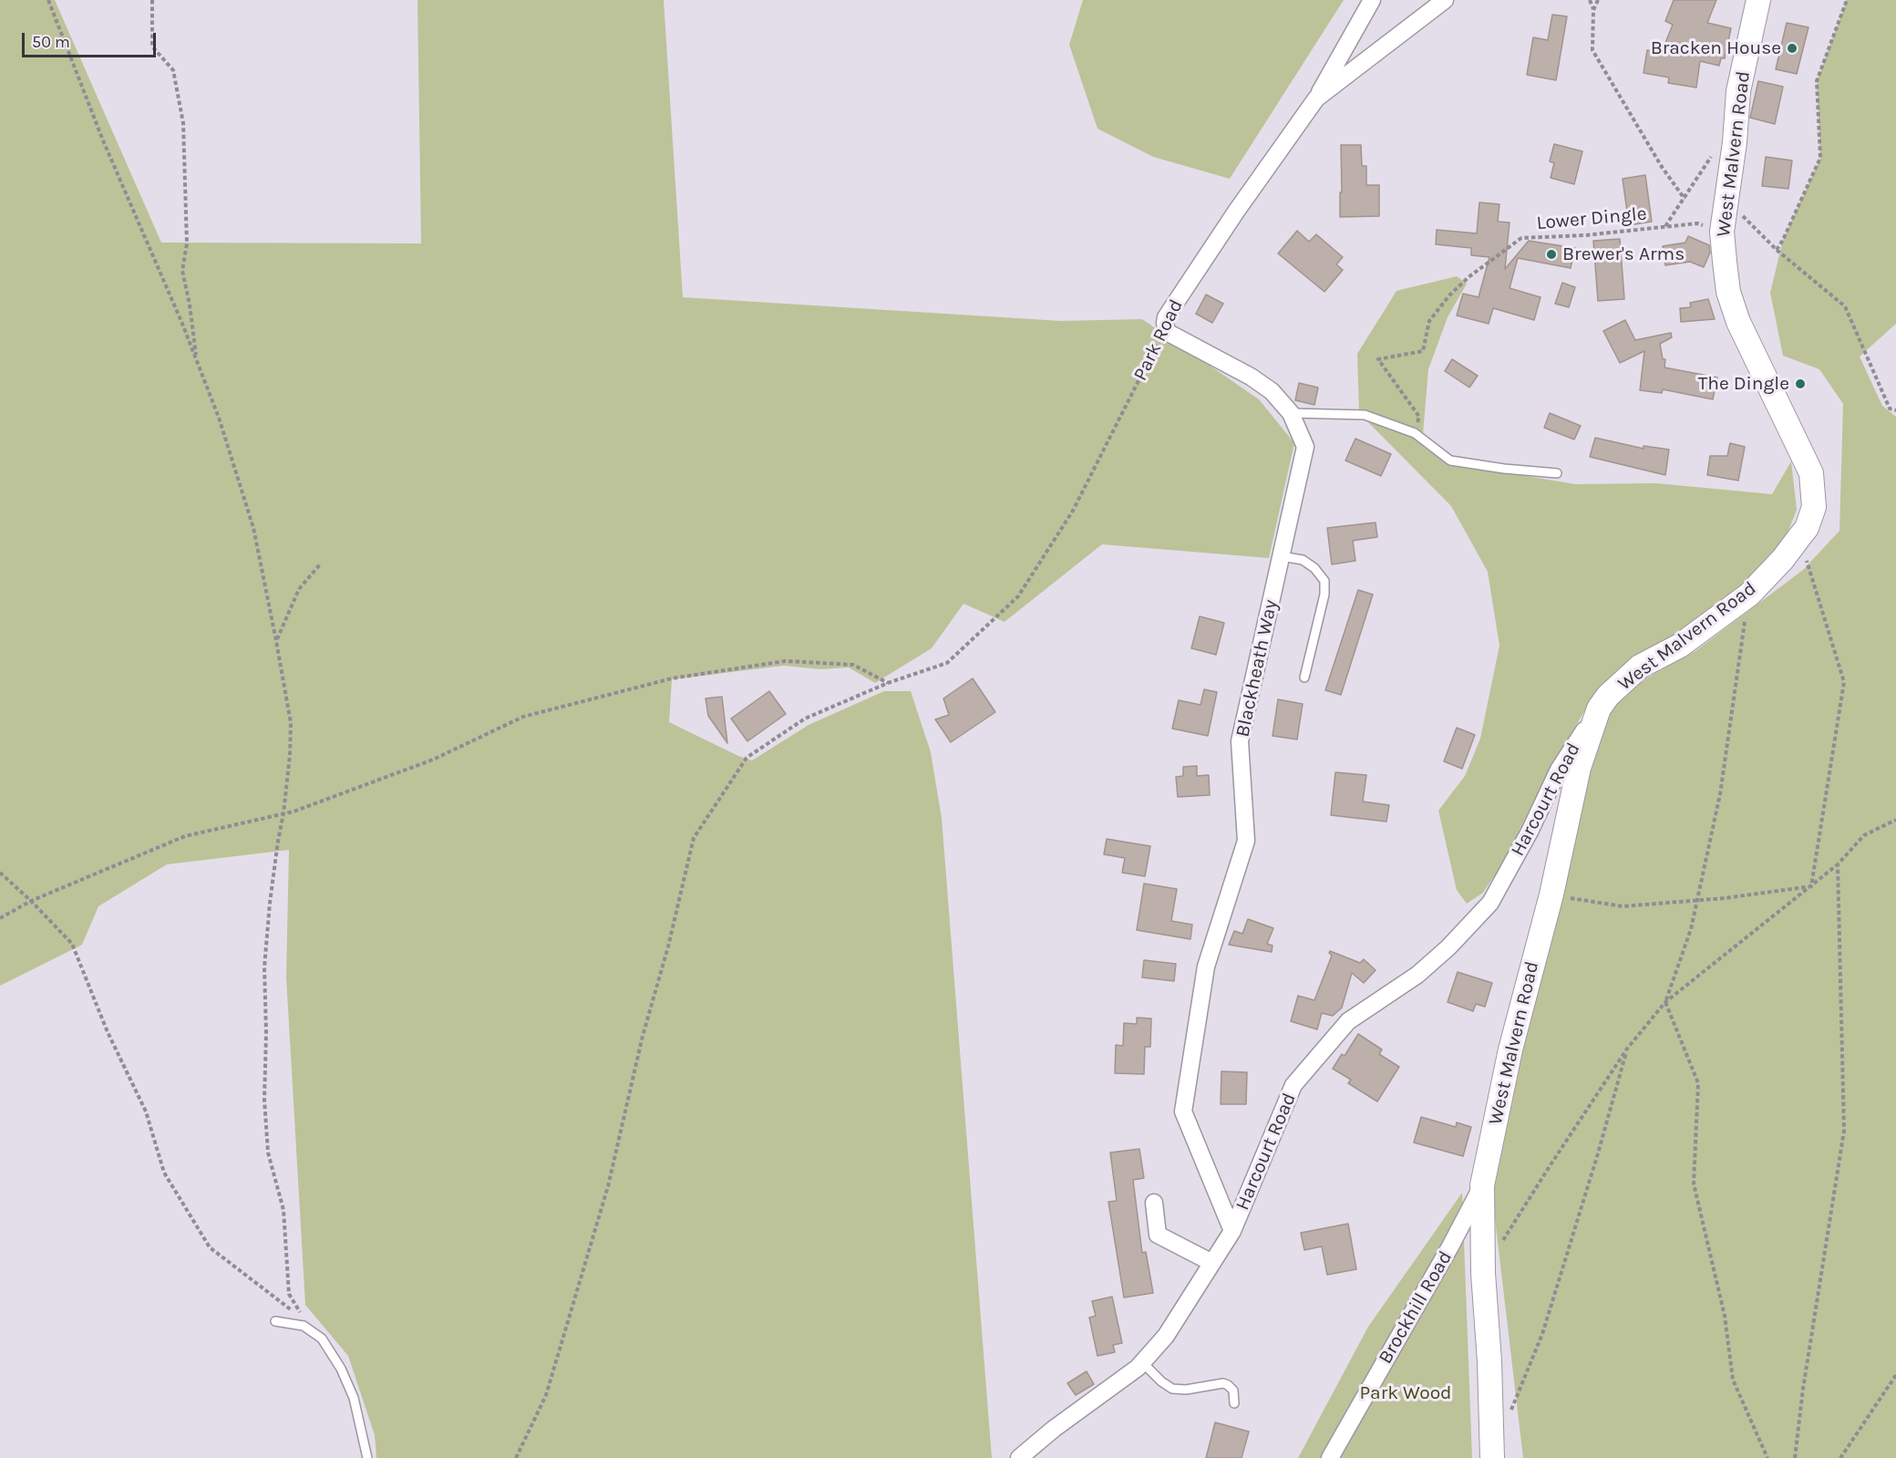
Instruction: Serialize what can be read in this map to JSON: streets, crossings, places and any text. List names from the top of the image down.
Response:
{
  "streets": {
    "main road": ["West Malvern Road"],
    "street": [
      "Park Road",
      "Blackheath Way",
      "Harcourt Road",
      "Brockhill Road"
    ],
    "path": ["Lower Dingle"]
  },
  "crossings": [
    ["West Malvern Road", "Harcourt Road"],
    ["West Malvern Road", "Brockhill Road"],
    ["Park Road", "Blackheath Way"],
    ["Blackheath Way", "Harcourt Road"]
  ],
  "parks": ["Park Wood"],
  "places": ["Bracken House", "Brewer's Arms", "The Dingle"],
  "scale_bar": "50 m"
}
